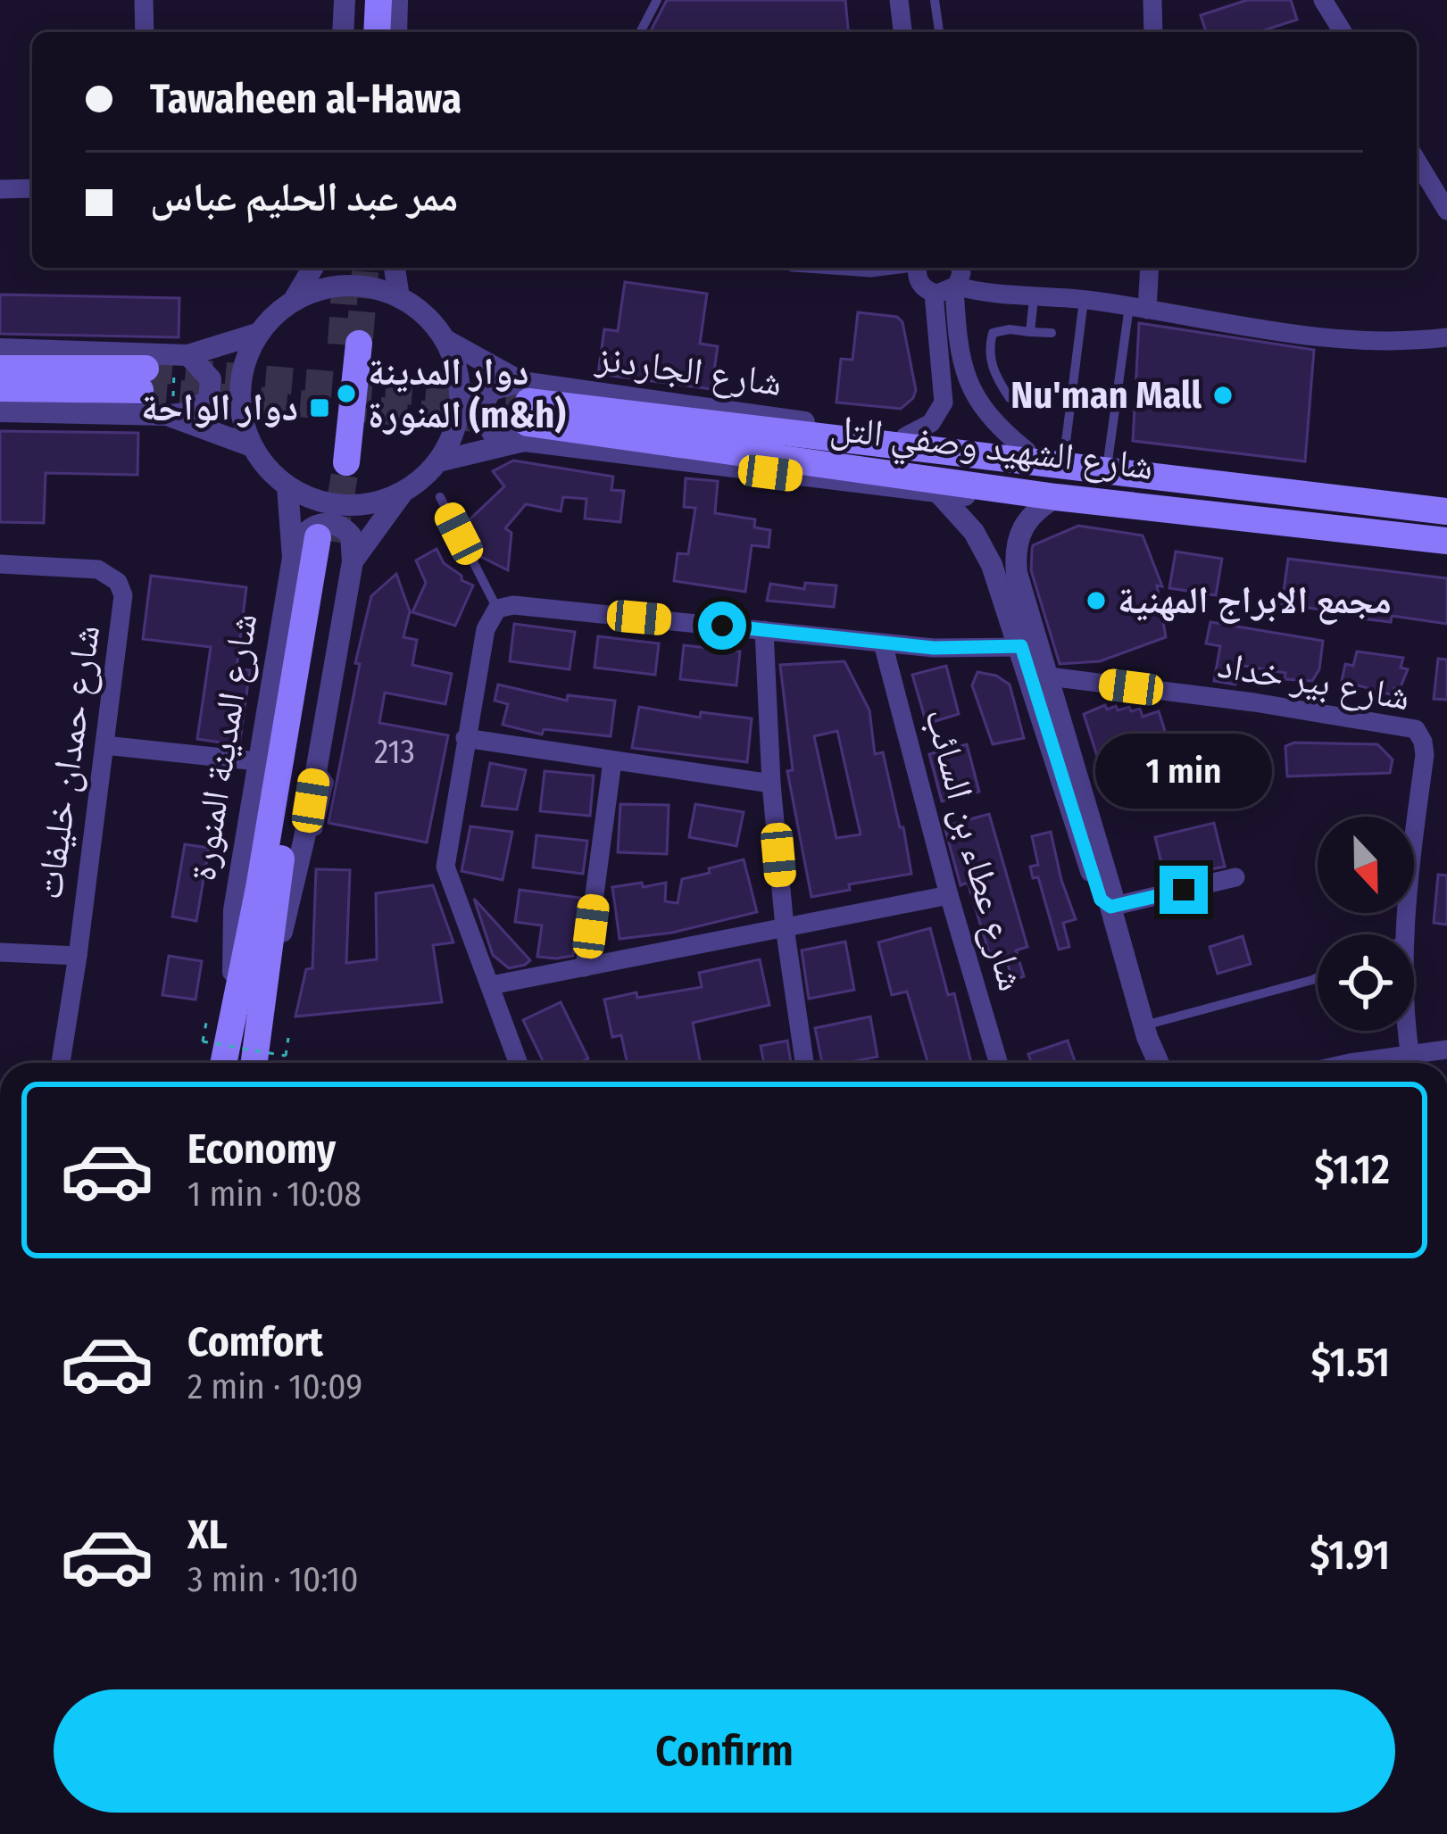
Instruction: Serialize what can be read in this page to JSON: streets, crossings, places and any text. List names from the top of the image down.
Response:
{
  "streets": {
    "main road": ["شارع الشهيد وصفي التل", "شارع المدينة المنورة"],
    "street": [
      "شارع الجاردنز",
      "شارع بير خداد",
      "شارع حمدان خليفات",
      "شارع عطاء بن السائب"
    ]
  },
  "crossings": [
    ["شارع الجاردنز", "شارع الشهيد وصفي التل"],
    ["شارع الجاردنز", "شارع المدينة المنورة"]
  ],
  "places": {
    "other": ["دوار المدينة المنورة (m&h)", "Nu'man Mall", "مجمع الابراج المهنية"],
    "transit": ["دوار الواحة"]
  },
  "house_numbers": ["213"],
  "north": "bottom",
  "page": {
    "banner": ["Tawaheen al-Hawa", "ممر عبد الحليم عباس"],
    "bubble": "1 min",
    "list": [
      {
        "name": "Economy",
        "note": "1 min · 10:08",
        "value": "$1.12"
      },
      {
        "name": "Comfort",
        "note": "2 min · 10:09",
        "value": "$1.51"
      },
      {
        "name": "XL",
        "note": "3 min · 10:10",
        "value": "$1.91"
      }
    ],
    "buttons": "Confirm"
  }
}
